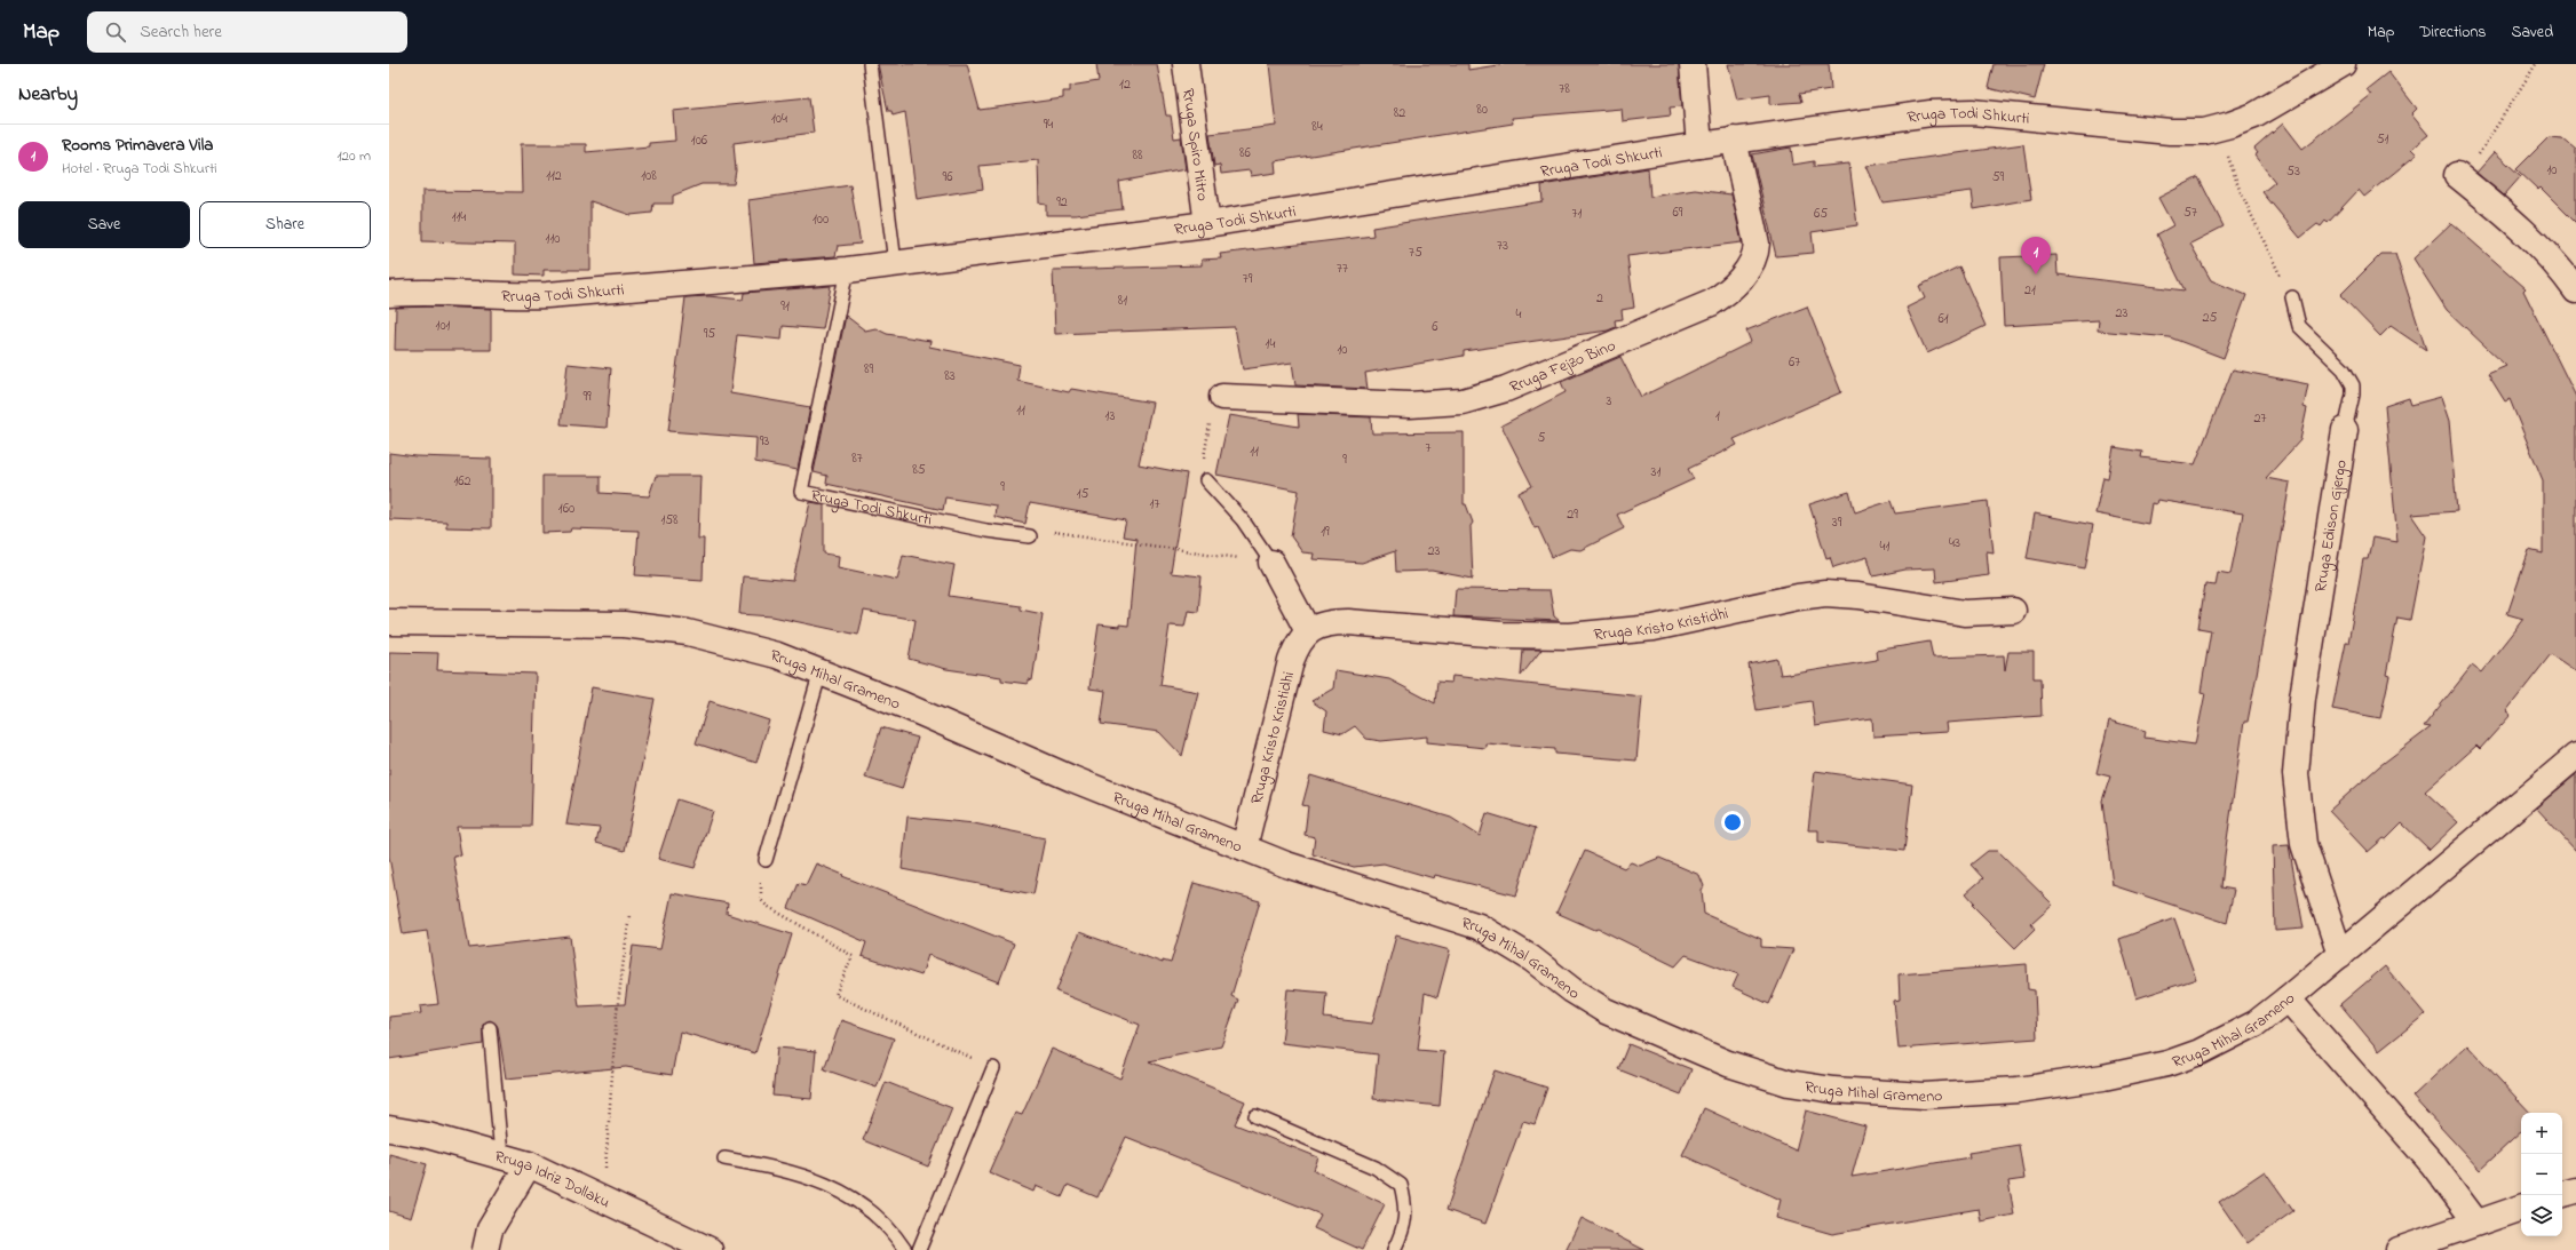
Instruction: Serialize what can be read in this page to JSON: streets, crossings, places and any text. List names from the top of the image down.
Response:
{
  "streets": {
    "street": [
      "Rruga Todi Shkurti",
      "Rruga Spiro Mitro",
      "Rruga Fejzo Bino",
      "Rruga Edison Gjergo",
      "Rruga Kristo Kristidhi",
      "Rruga Mihal Grameno",
      "Rruga Idriz Dollaku"
    ]
  },
  "crossings": [
    ["Rruga Todi Shkurti", "Rruga Spiro Mitro"],
    ["Rruga Todi Shkurti", "Rruga Fejzo Bino"],
    ["Rruga Edison Gjergo", "Rruga Mihal Grameno"],
    ["Rruga Kristo Kristidhi", "Rruga Mihal Grameno"]
  ],
  "house_numbers": [
    "12",
    "78",
    "80",
    "82",
    "104",
    "94",
    "84",
    "51",
    "106",
    "86",
    "88",
    "10",
    "53",
    "112",
    "108",
    "96",
    "59",
    "92",
    "69",
    "57",
    "71",
    "65",
    "114",
    "100",
    "110",
    "73",
    "75",
    "77",
    "79",
    "21",
    "2",
    "81",
    "91",
    "23",
    "4",
    "25",
    "61",
    "101",
    "6",
    "95",
    "14",
    "10",
    "67",
    "89",
    "83",
    "99",
    "3",
    "11",
    "13",
    "1",
    "27",
    "5",
    "93",
    "7",
    "11",
    "87",
    "9",
    "85",
    "31",
    "162",
    "9",
    "15",
    "17",
    "160",
    "29",
    "158",
    "39",
    "19",
    "43",
    "41",
    "23"
  ],
  "page": {
    "header": "Map",
    "search": "Search here",
    "nav": ["Map", "Directions", "Saved"],
    "heading": "Nearby",
    "list": [
      {
        "mark": "1",
        "name": "Rooms Primavera Vila",
        "note": "Hotel · Rruga Todi Shkurti",
        "value": "120 m"
      }
    ],
    "buttons": ["Save", "Share"],
    "pins": "1",
    "map_buttons": ["+", "−"]
  }
}
